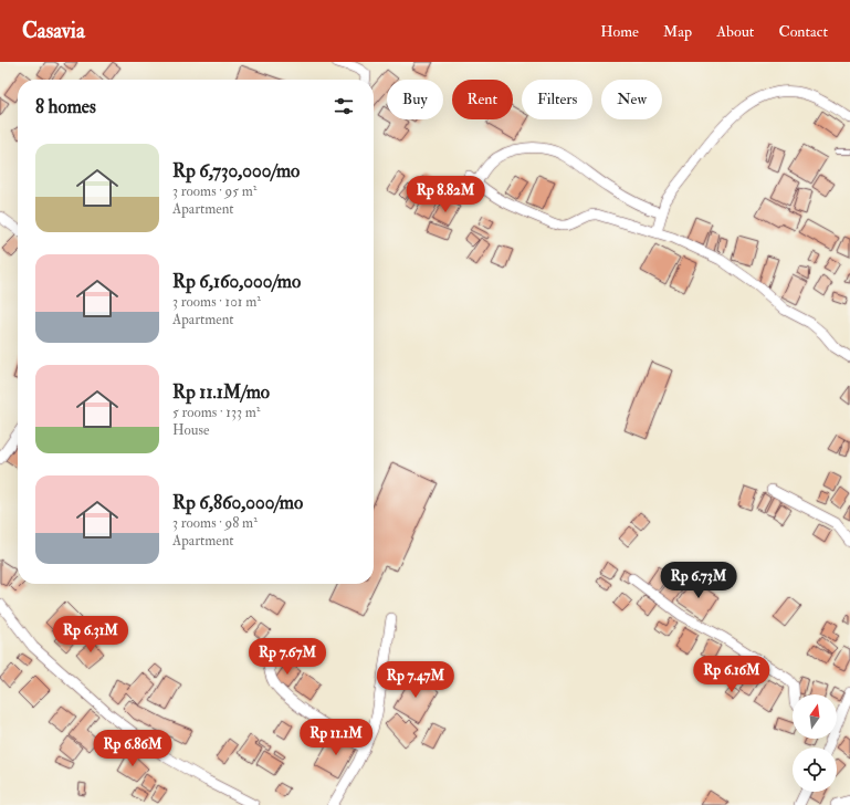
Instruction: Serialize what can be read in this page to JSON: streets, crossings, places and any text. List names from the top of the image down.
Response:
{
  "north": "top",
  "page": {
    "header": "Casavia",
    "nav": [
      "Home",
      "Map",
      "About",
      "Contact"
    ],
    "chip": [
      "Buy",
      "Rent",
      "Filters",
      "New"
    ],
    "heading": "8 homes",
    "list": [
      {
        "name": "Rp 6,730,000/mo",
        "note": "3 rooms · 95 m² · Apartment"
      },
      {
        "name": "Rp 6,160,000/mo",
        "note": "3 rooms · 101 m² · Apartment"
      },
      {
        "name": "Rp 11.1M/mo",
        "note": "5 rooms · 133 m² · House"
      },
      {
        "name": "Rp 6,860,000/mo",
        "note": "3 rooms · 98 m² · Apartment"
      }
    ],
    "price": [
      "Rp 8.82M",
      "Rp 6.73M",
      "Rp 6.31M",
      "Rp 7.67M",
      "Rp 6.16M",
      "Rp 7.47M",
      "Rp 11.1M",
      "Rp 6.86M"
    ]
  }
}
